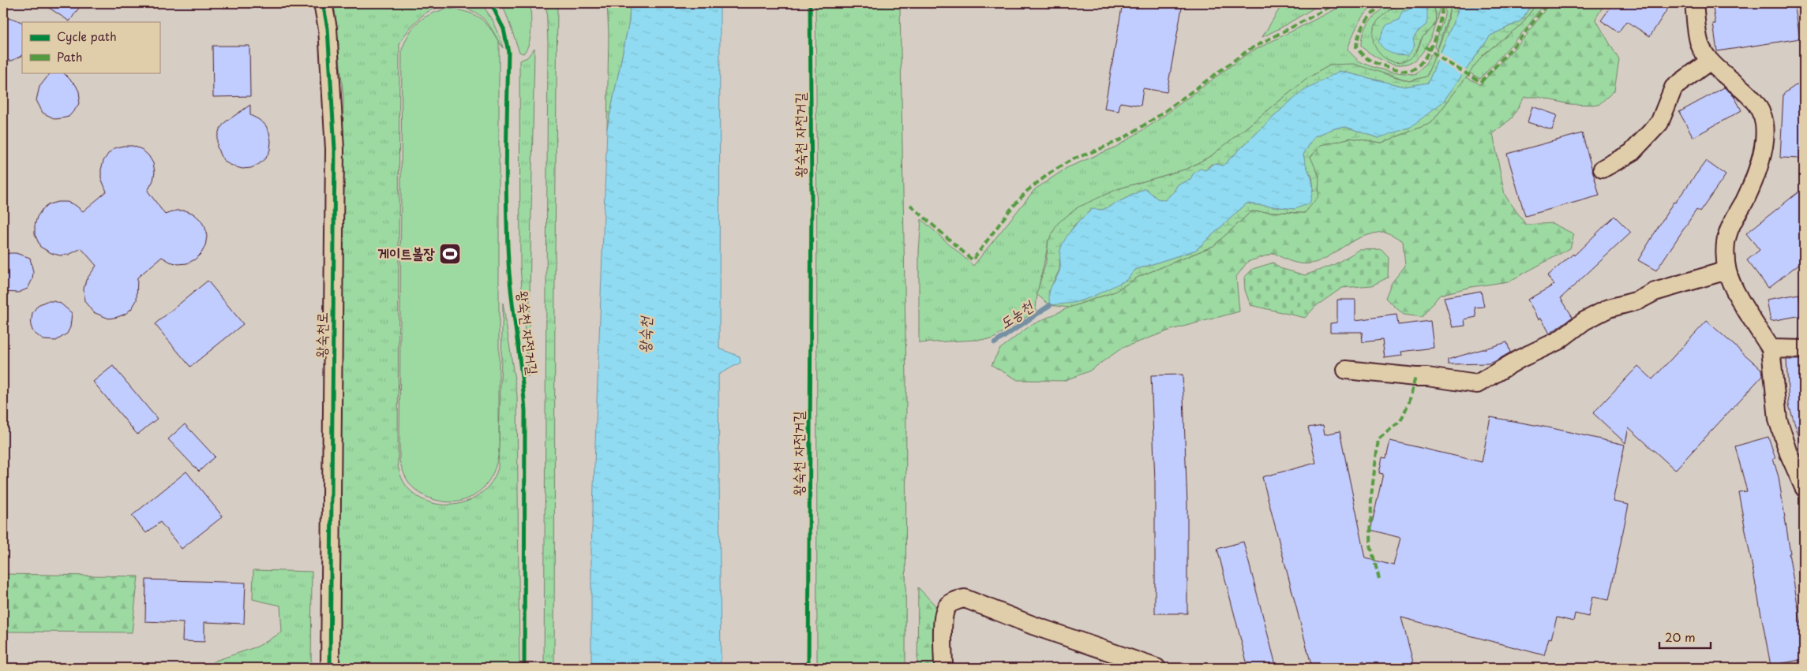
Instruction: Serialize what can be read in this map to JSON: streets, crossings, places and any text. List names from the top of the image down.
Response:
{
  "streets": {
    "street": ["왕숙천로"],
    "cycle path": ["왕숙천 자전거길"]
  },
  "water": ["도농천", "왕숙천"],
  "places": {
    "sports": ["게이트볼장"]
  },
  "legend": ["Cycle path", "Path"],
  "scale_bar": "20 m"
}
